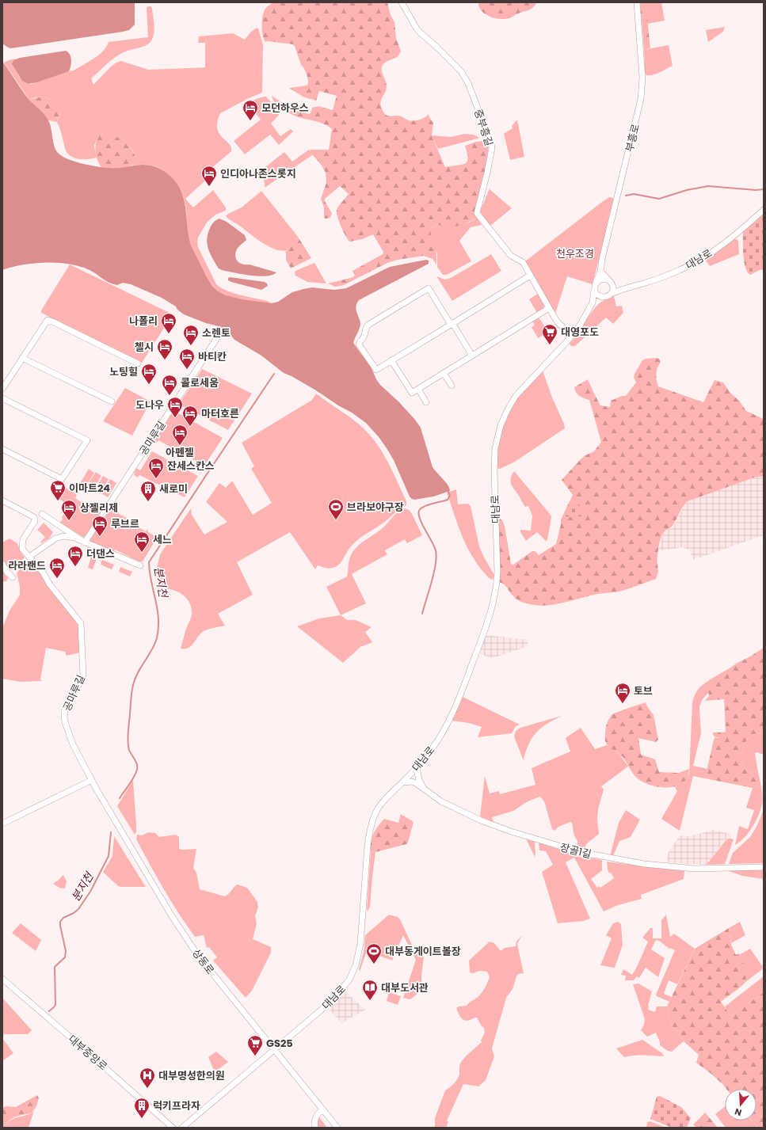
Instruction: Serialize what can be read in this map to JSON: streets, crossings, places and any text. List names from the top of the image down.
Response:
{
  "streets": {
    "street": [
      "중부흥길",
      "부흥로",
      "대남로",
      "공마루길",
      "장골1길",
      "상동로",
      "대부중앙로"
    ]
  },
  "crossings": [
    ["부흥로", "대남로"],
    ["대남로", "장골1길"],
    ["대남로", "상동로"],
    ["공마루길", "상동로"]
  ],
  "water": ["분지천"],
  "parks": ["천우조경"],
  "places": {
    "hotel": [
      "모던하우스",
      "인디아나존스롯지",
      "나폴리",
      "소렌토",
      "첼시",
      "바티칸",
      "노팅힐",
      "콜로세움",
      "도나우",
      "마터호른",
      "아펜젤",
      "잔세스칸스",
      "상젤리제",
      "루브르",
      "세느",
      "더댄스",
      "라라랜드",
      "토브"
    ],
    "supermarket": ["대영포도", "이마트24", "GS25"],
    "building": ["새로미", "럭키프라자"],
    "sports": ["브라보야구장", "대부동게이트볼장"],
    "library": ["대부도서관"],
    "hospital": ["대부명성한의원"]
  },
  "north": "bottom"
}
